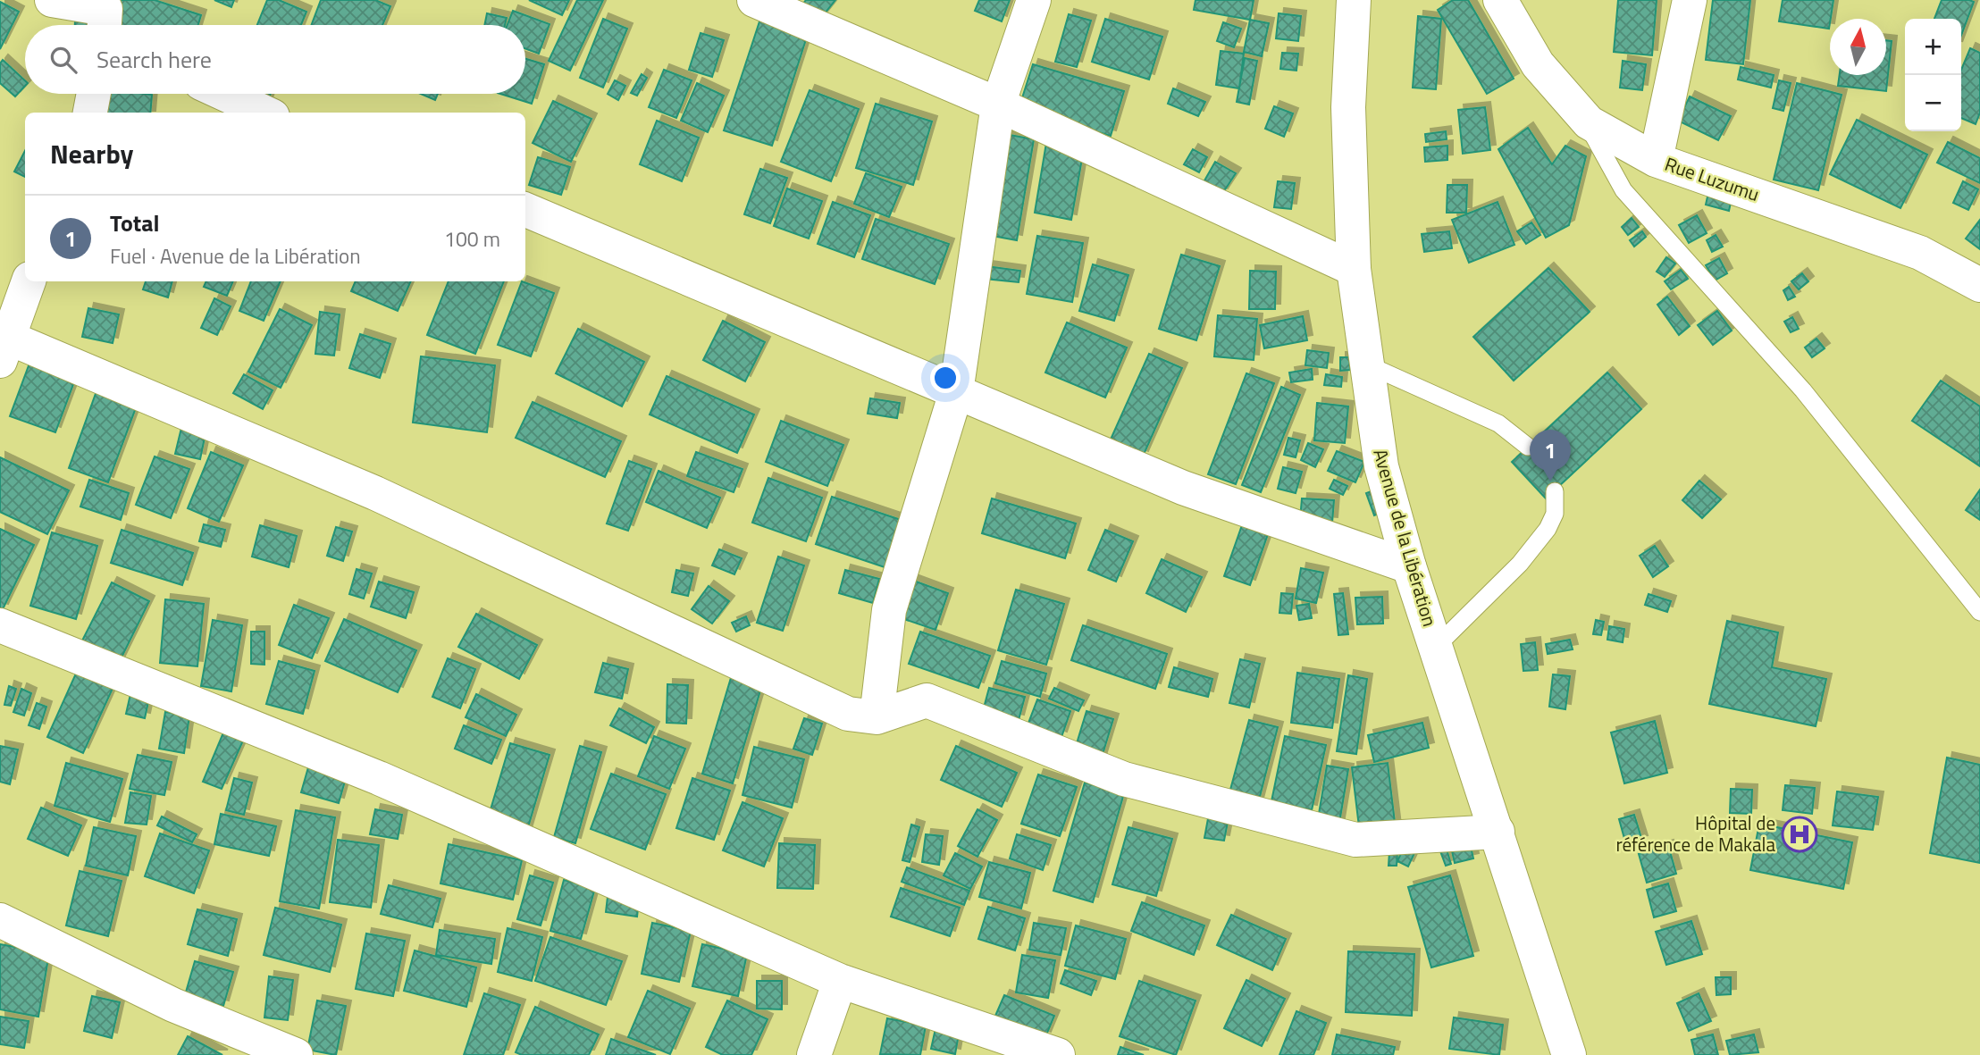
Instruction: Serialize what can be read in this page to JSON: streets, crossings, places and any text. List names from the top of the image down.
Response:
{
  "streets": {
    "main road": ["Rue Luzumu", "Avenue de la Libération"]
  },
  "places": {
    "hospital": ["Hôpital de référence de Makala"]
  },
  "north": "top",
  "page": {
    "map_buttons": ["+", "−"],
    "search": "Search here",
    "heading": "Nearby",
    "list": [
      {
        "mark": "1",
        "name": "Total",
        "note": "Fuel · Avenue de la Libération",
        "value": "100 m"
      }
    ],
    "pins": "1"
  }
}
